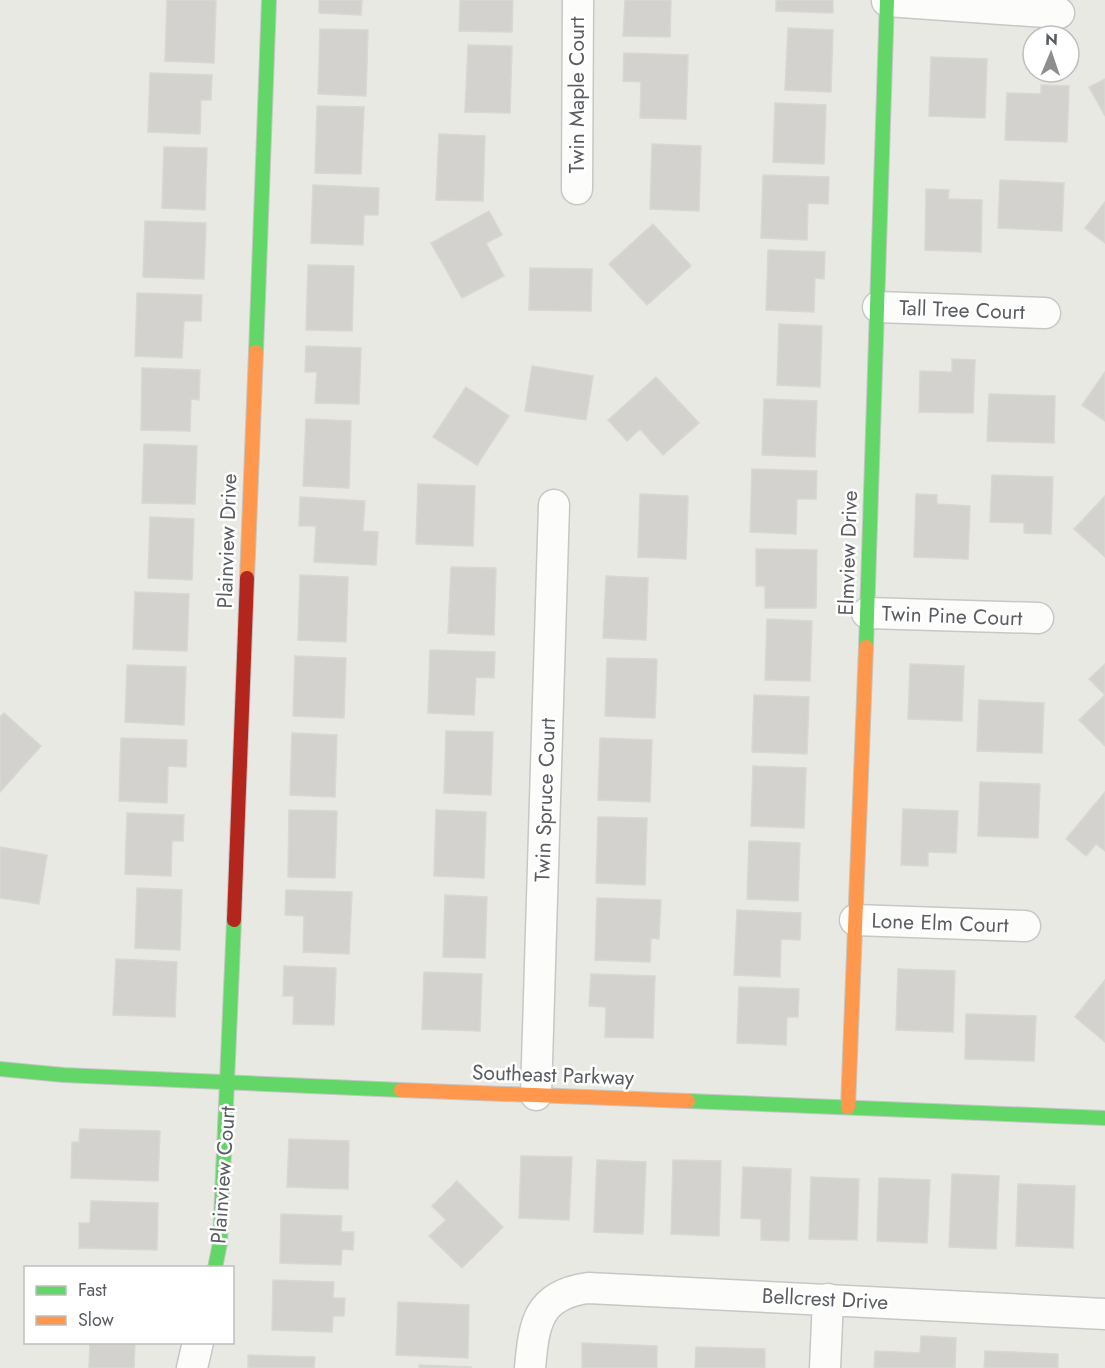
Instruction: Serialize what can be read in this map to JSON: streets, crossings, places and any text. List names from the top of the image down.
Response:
{
  "streets": {
    "street": [
      "Twin Maple Court",
      "Tall Tree Court",
      "Plainview Drive",
      "Elmview Drive",
      "Twin Pine Court",
      "Twin Spruce Court",
      "Lone Elm Court",
      "Southeast Parkway",
      "Plainview Court",
      "Bellcrest Drive"
    ]
  },
  "crossings": [
    ["Tall Tree Court", "Elmview Drive"],
    ["Plainview Drive", "Southeast Parkway"],
    ["Plainview Drive", "Plainview Court"],
    ["Elmview Drive", "Twin Pine Court"],
    ["Elmview Drive", "Lone Elm Court"],
    ["Elmview Drive", "Southeast Parkway"],
    ["Twin Spruce Court", "Southeast Parkway"],
    ["Southeast Parkway", "Plainview Court"]
  ],
  "legend": ["Fast", "Slow"],
  "north": "top"
}
